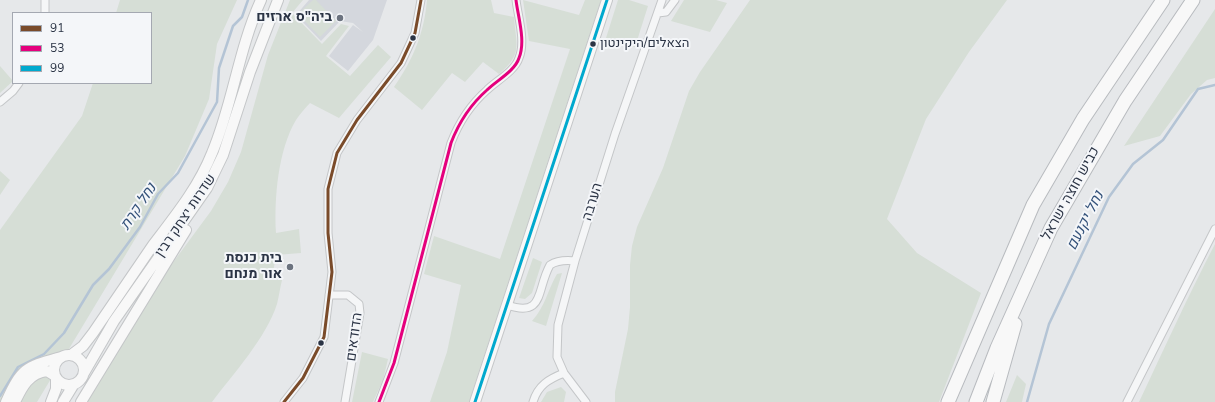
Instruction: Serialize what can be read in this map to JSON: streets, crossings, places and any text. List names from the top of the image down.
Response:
{
  "streets": {
    "highway": ["כביש חוצה ישראל"],
    "main road": ["שדרות יצחק רבין"],
    "street": ["הערבה", "הדודאים"]
  },
  "water": ["נחל קרת", "נחל יקנעם"],
  "places": ["ביה\"ס ארזים", "הצאלים/היקינטון", "בית כנסת אור מנחם"],
  "lines": ["transit line 91", "transit line 53", "transit line 99"],
  "legend": ["91", "53", "99"]
}
